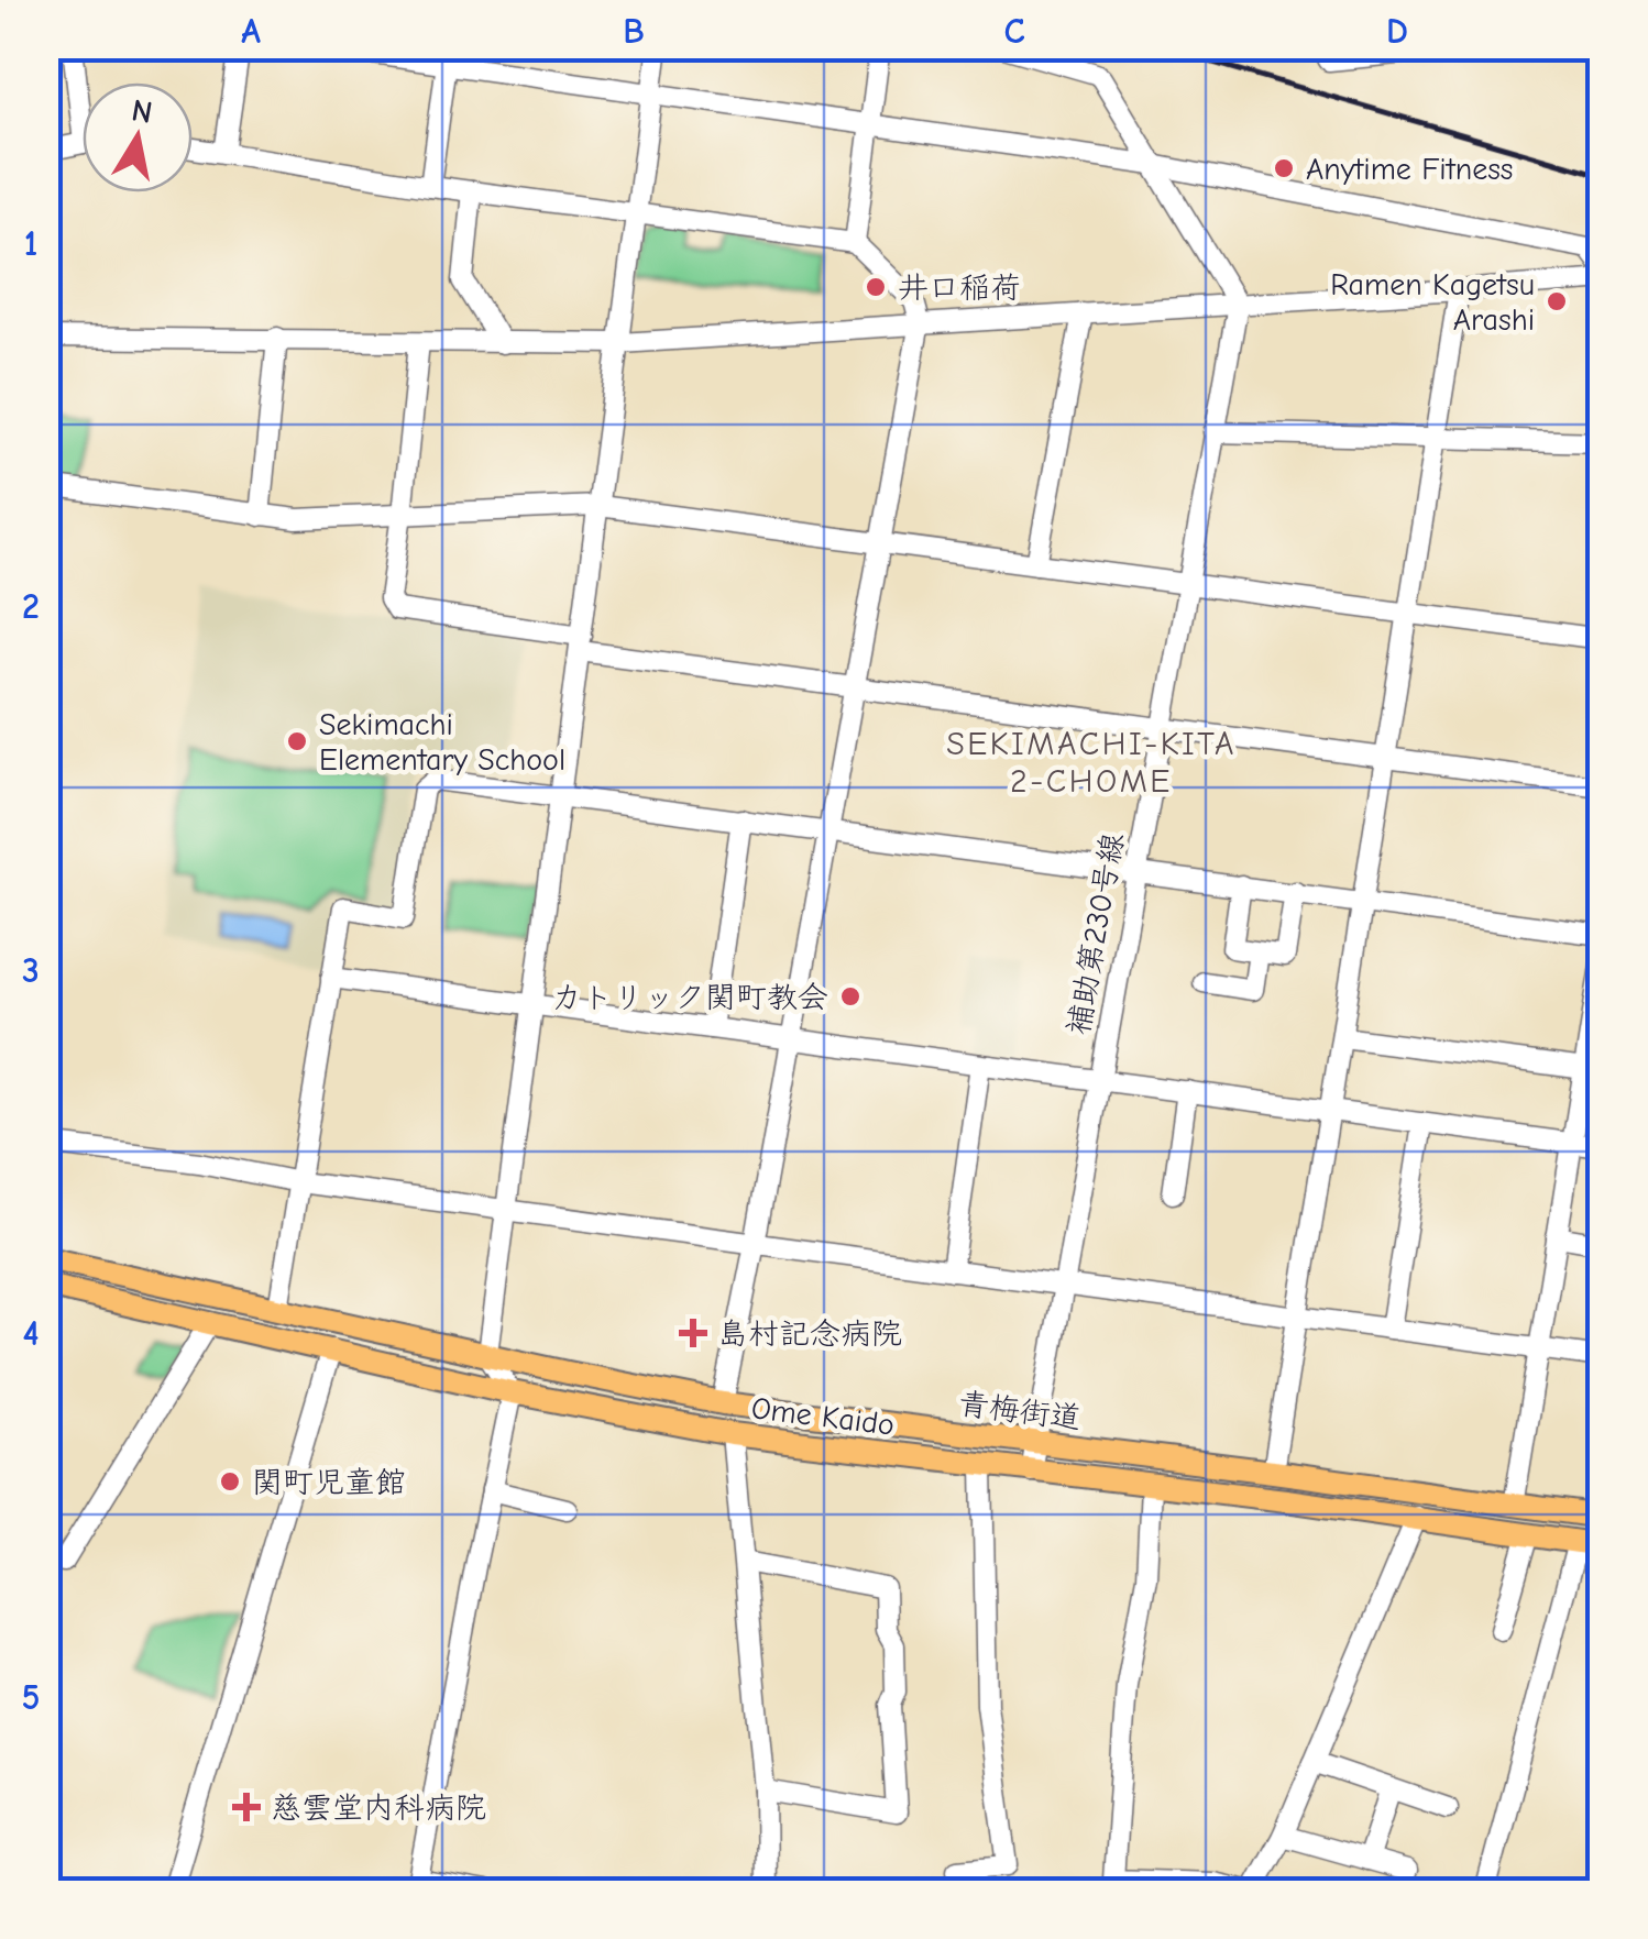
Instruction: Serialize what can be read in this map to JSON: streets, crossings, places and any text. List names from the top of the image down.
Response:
{
  "streets": {
    "main road": ["青梅街道", "Ome Kaido"],
    "street": ["補助第230号線"]
  },
  "crossings": [
    ["補助第230号線", "青梅街道"],
    ["補助第230号線", "Ome Kaido"]
  ],
  "districts": ["SEKIMACHI-KITA 2-CHOME"],
  "places": {
    "other": [
      "Anytime Fitness",
      "井口稲荷",
      "Ramen Kagetsu Arashi",
      "Sekimachi Elementary School",
      "カトリック関町教会",
      "関町児童館"
    ],
    "health": ["島村記念病院", "慈雲堂内科病院"]
  },
  "north": "top",
  "grid": {
    "columns": [
      "A",
      "B",
      "C",
      "D"
    ],
    "rows": [
      "1",
      "2",
      "3",
      "4",
      "5"
    ]
  }
}
